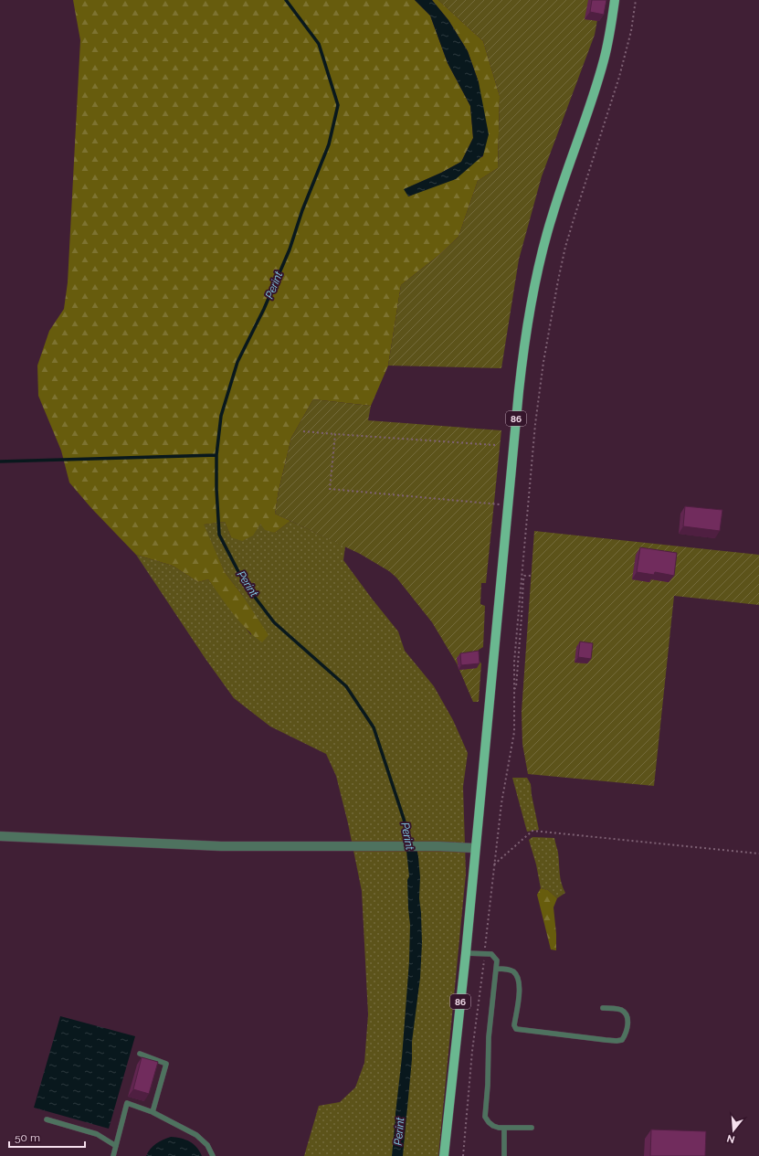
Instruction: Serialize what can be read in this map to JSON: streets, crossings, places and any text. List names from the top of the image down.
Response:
{
  "streets": {
    "main road": ["86"]
  },
  "water": ["Perint"],
  "scale_bar": "50 m",
  "north": "bottom"
}
